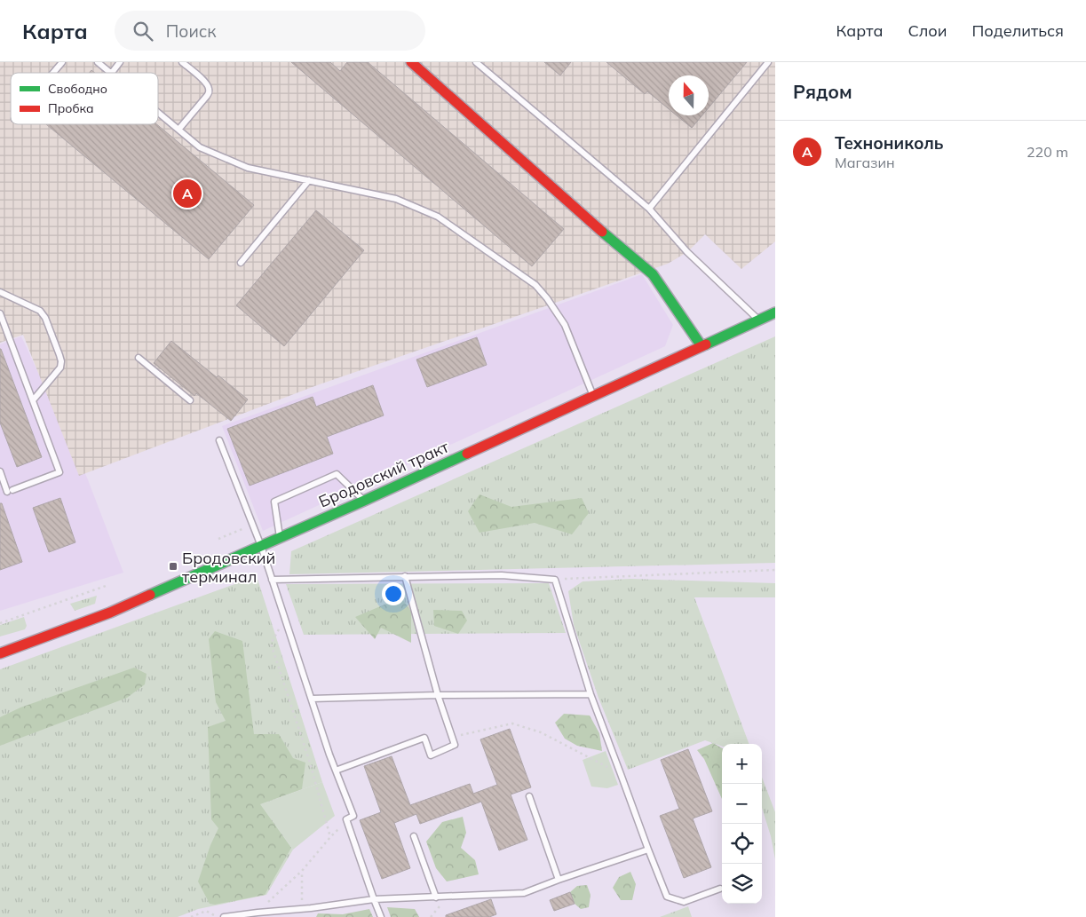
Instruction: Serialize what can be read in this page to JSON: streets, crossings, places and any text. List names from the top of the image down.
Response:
{
  "streets": {
    "street": ["Бродовский тракт"]
  },
  "places": {
    "transit": ["Бродовский терминал"]
  },
  "legend": ["Свободно", "Пробка"],
  "north": "top",
  "page": {
    "header": "Карта",
    "search": "Поиск",
    "nav": ["Карта", "Слои", "Поделиться"],
    "heading": "Рядом",
    "list": [
      {
        "mark": "A",
        "name": "Технониколь",
        "note": "Магазин",
        "value": "220 m"
      }
    ],
    "pins": "A",
    "map_buttons": ["+", "−"]
  }
}
